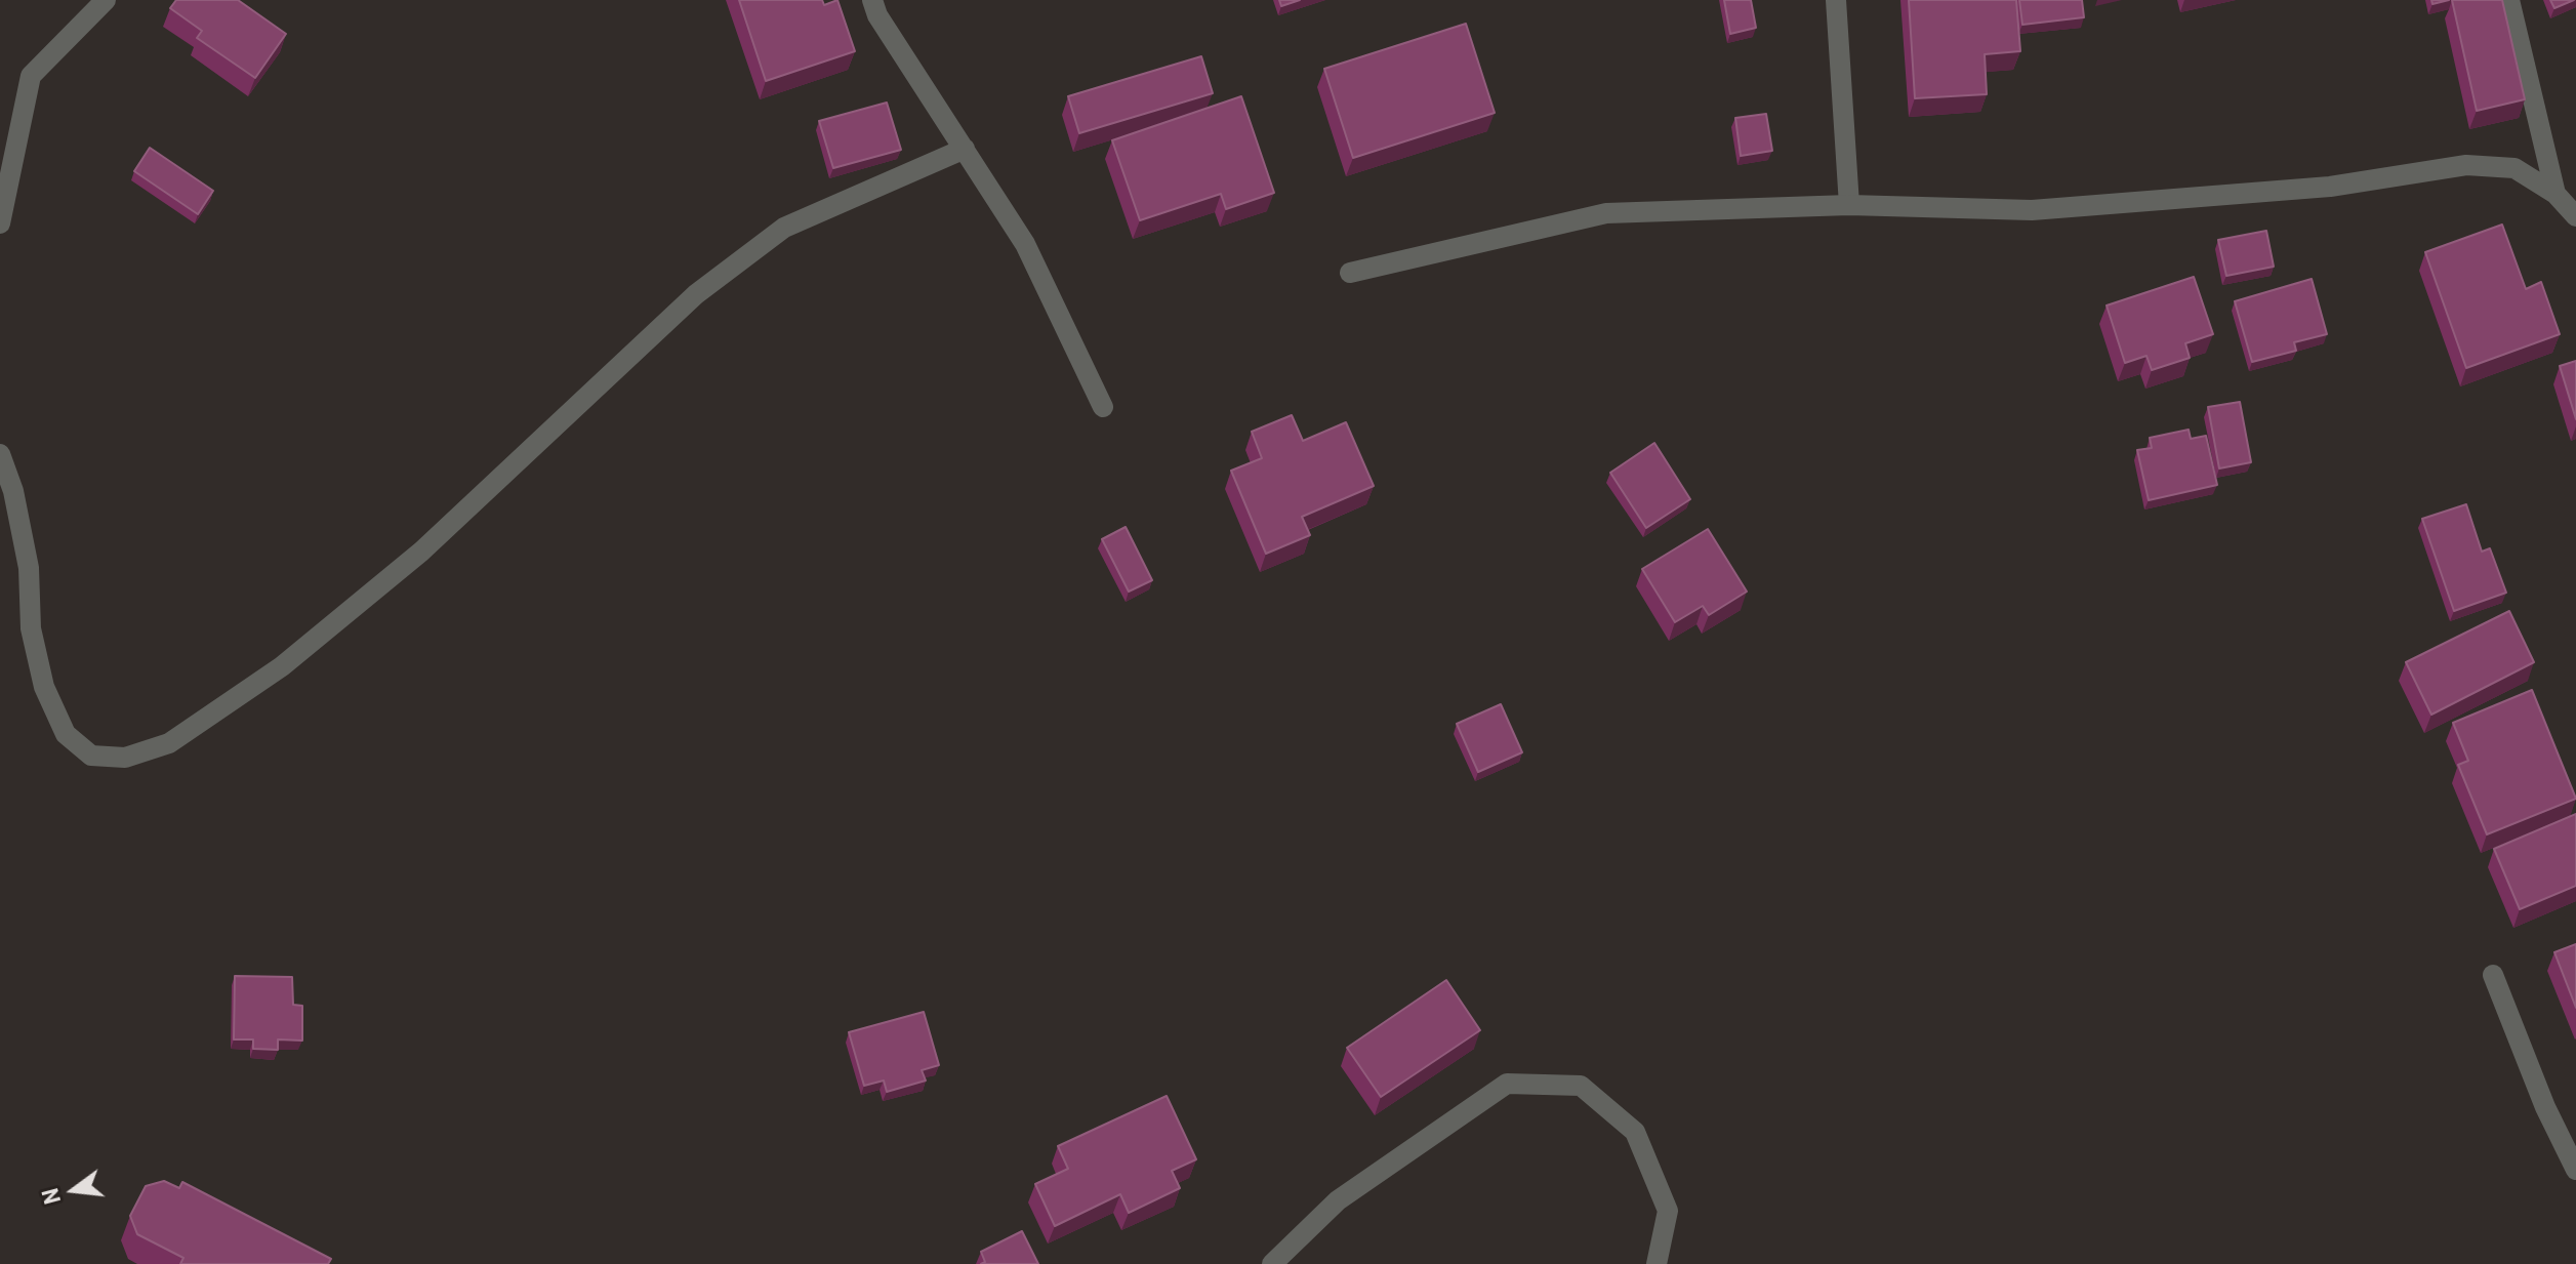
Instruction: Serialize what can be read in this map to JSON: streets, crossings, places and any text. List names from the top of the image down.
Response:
{
  "north": "left"
}
